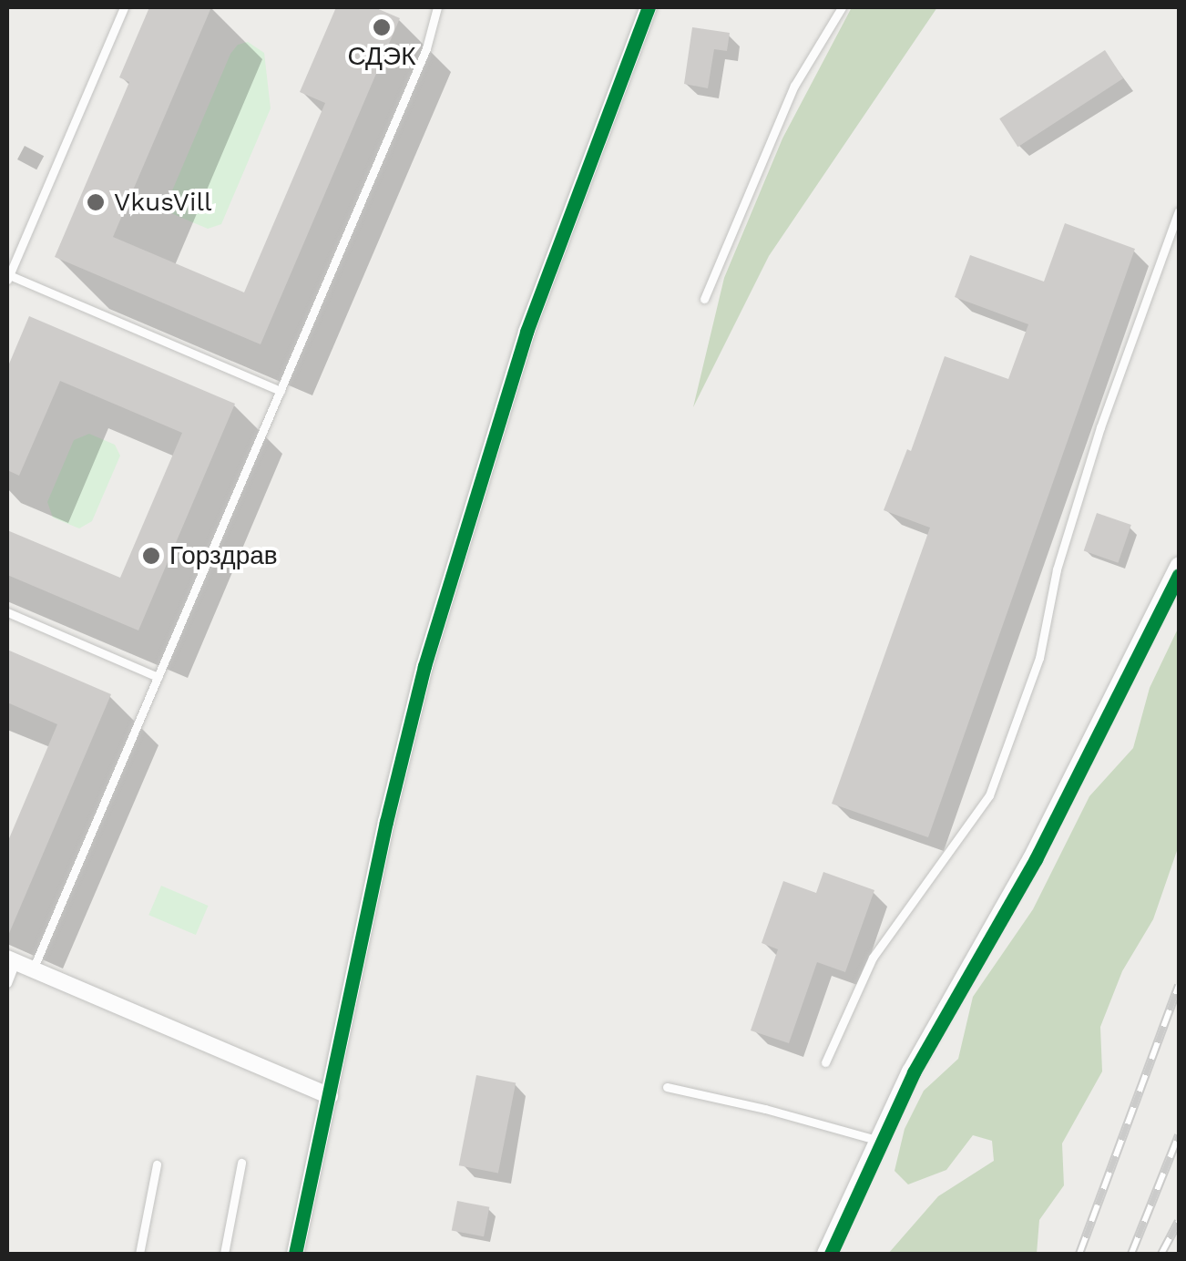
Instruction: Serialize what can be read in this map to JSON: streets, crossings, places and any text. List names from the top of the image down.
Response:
{
  "places": ["СДЭК", "VkusVill", "Горздрав"]
}
